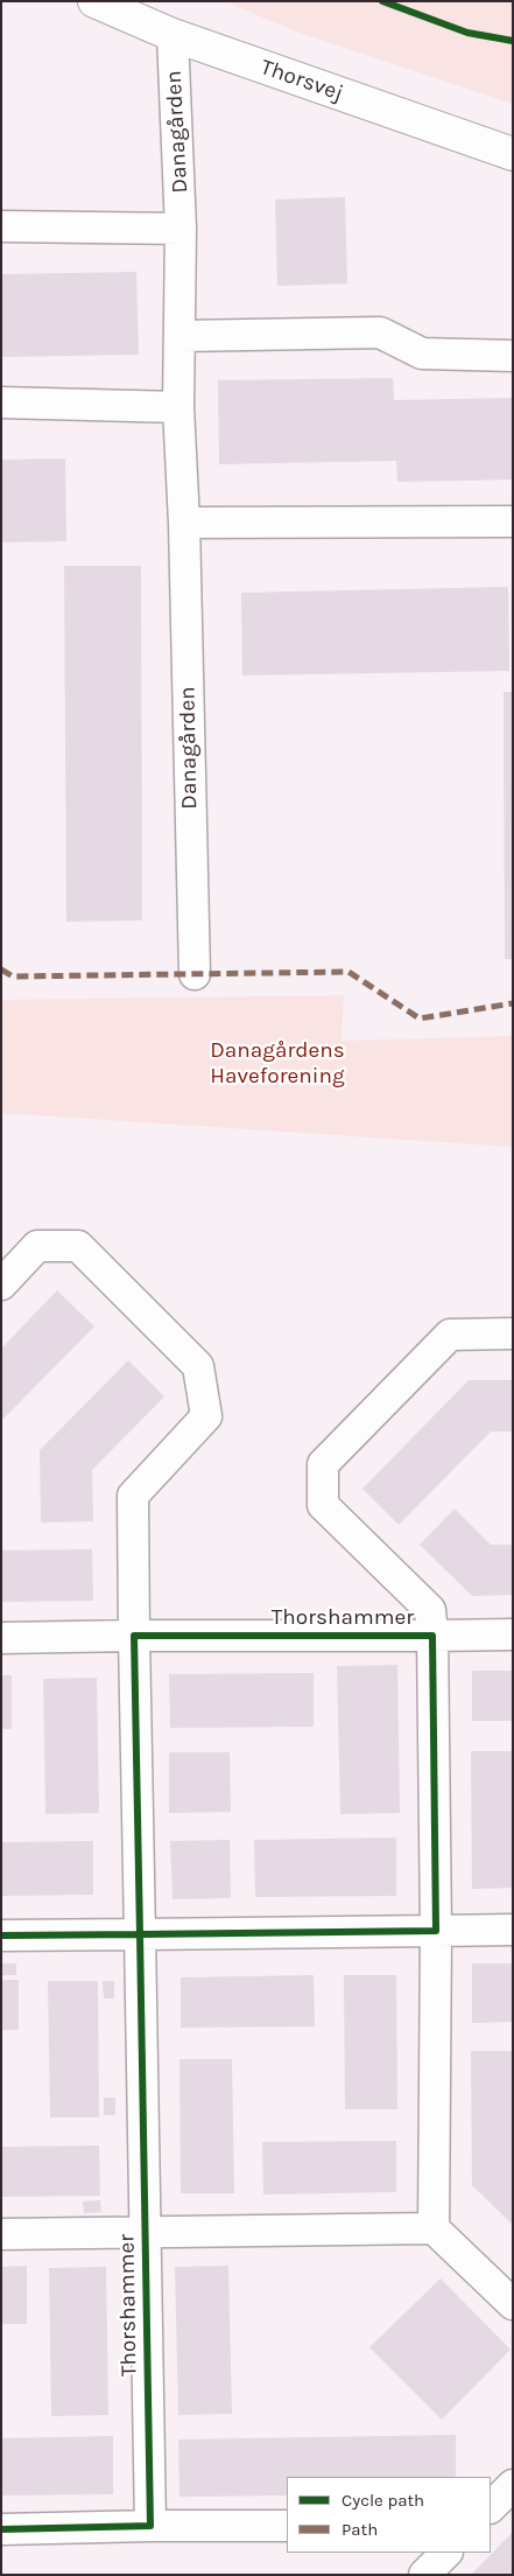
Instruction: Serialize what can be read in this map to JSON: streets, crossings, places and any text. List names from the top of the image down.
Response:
{
  "streets": {
    "street": ["Thorsvej", "Danagården", "Thorshammer"]
  },
  "crossings": [
    ["Thorsvej", "Danagården"]
  ],
  "parks": ["Danagårdens Haveforening"],
  "legend": ["Cycle path", "Path"]
}
